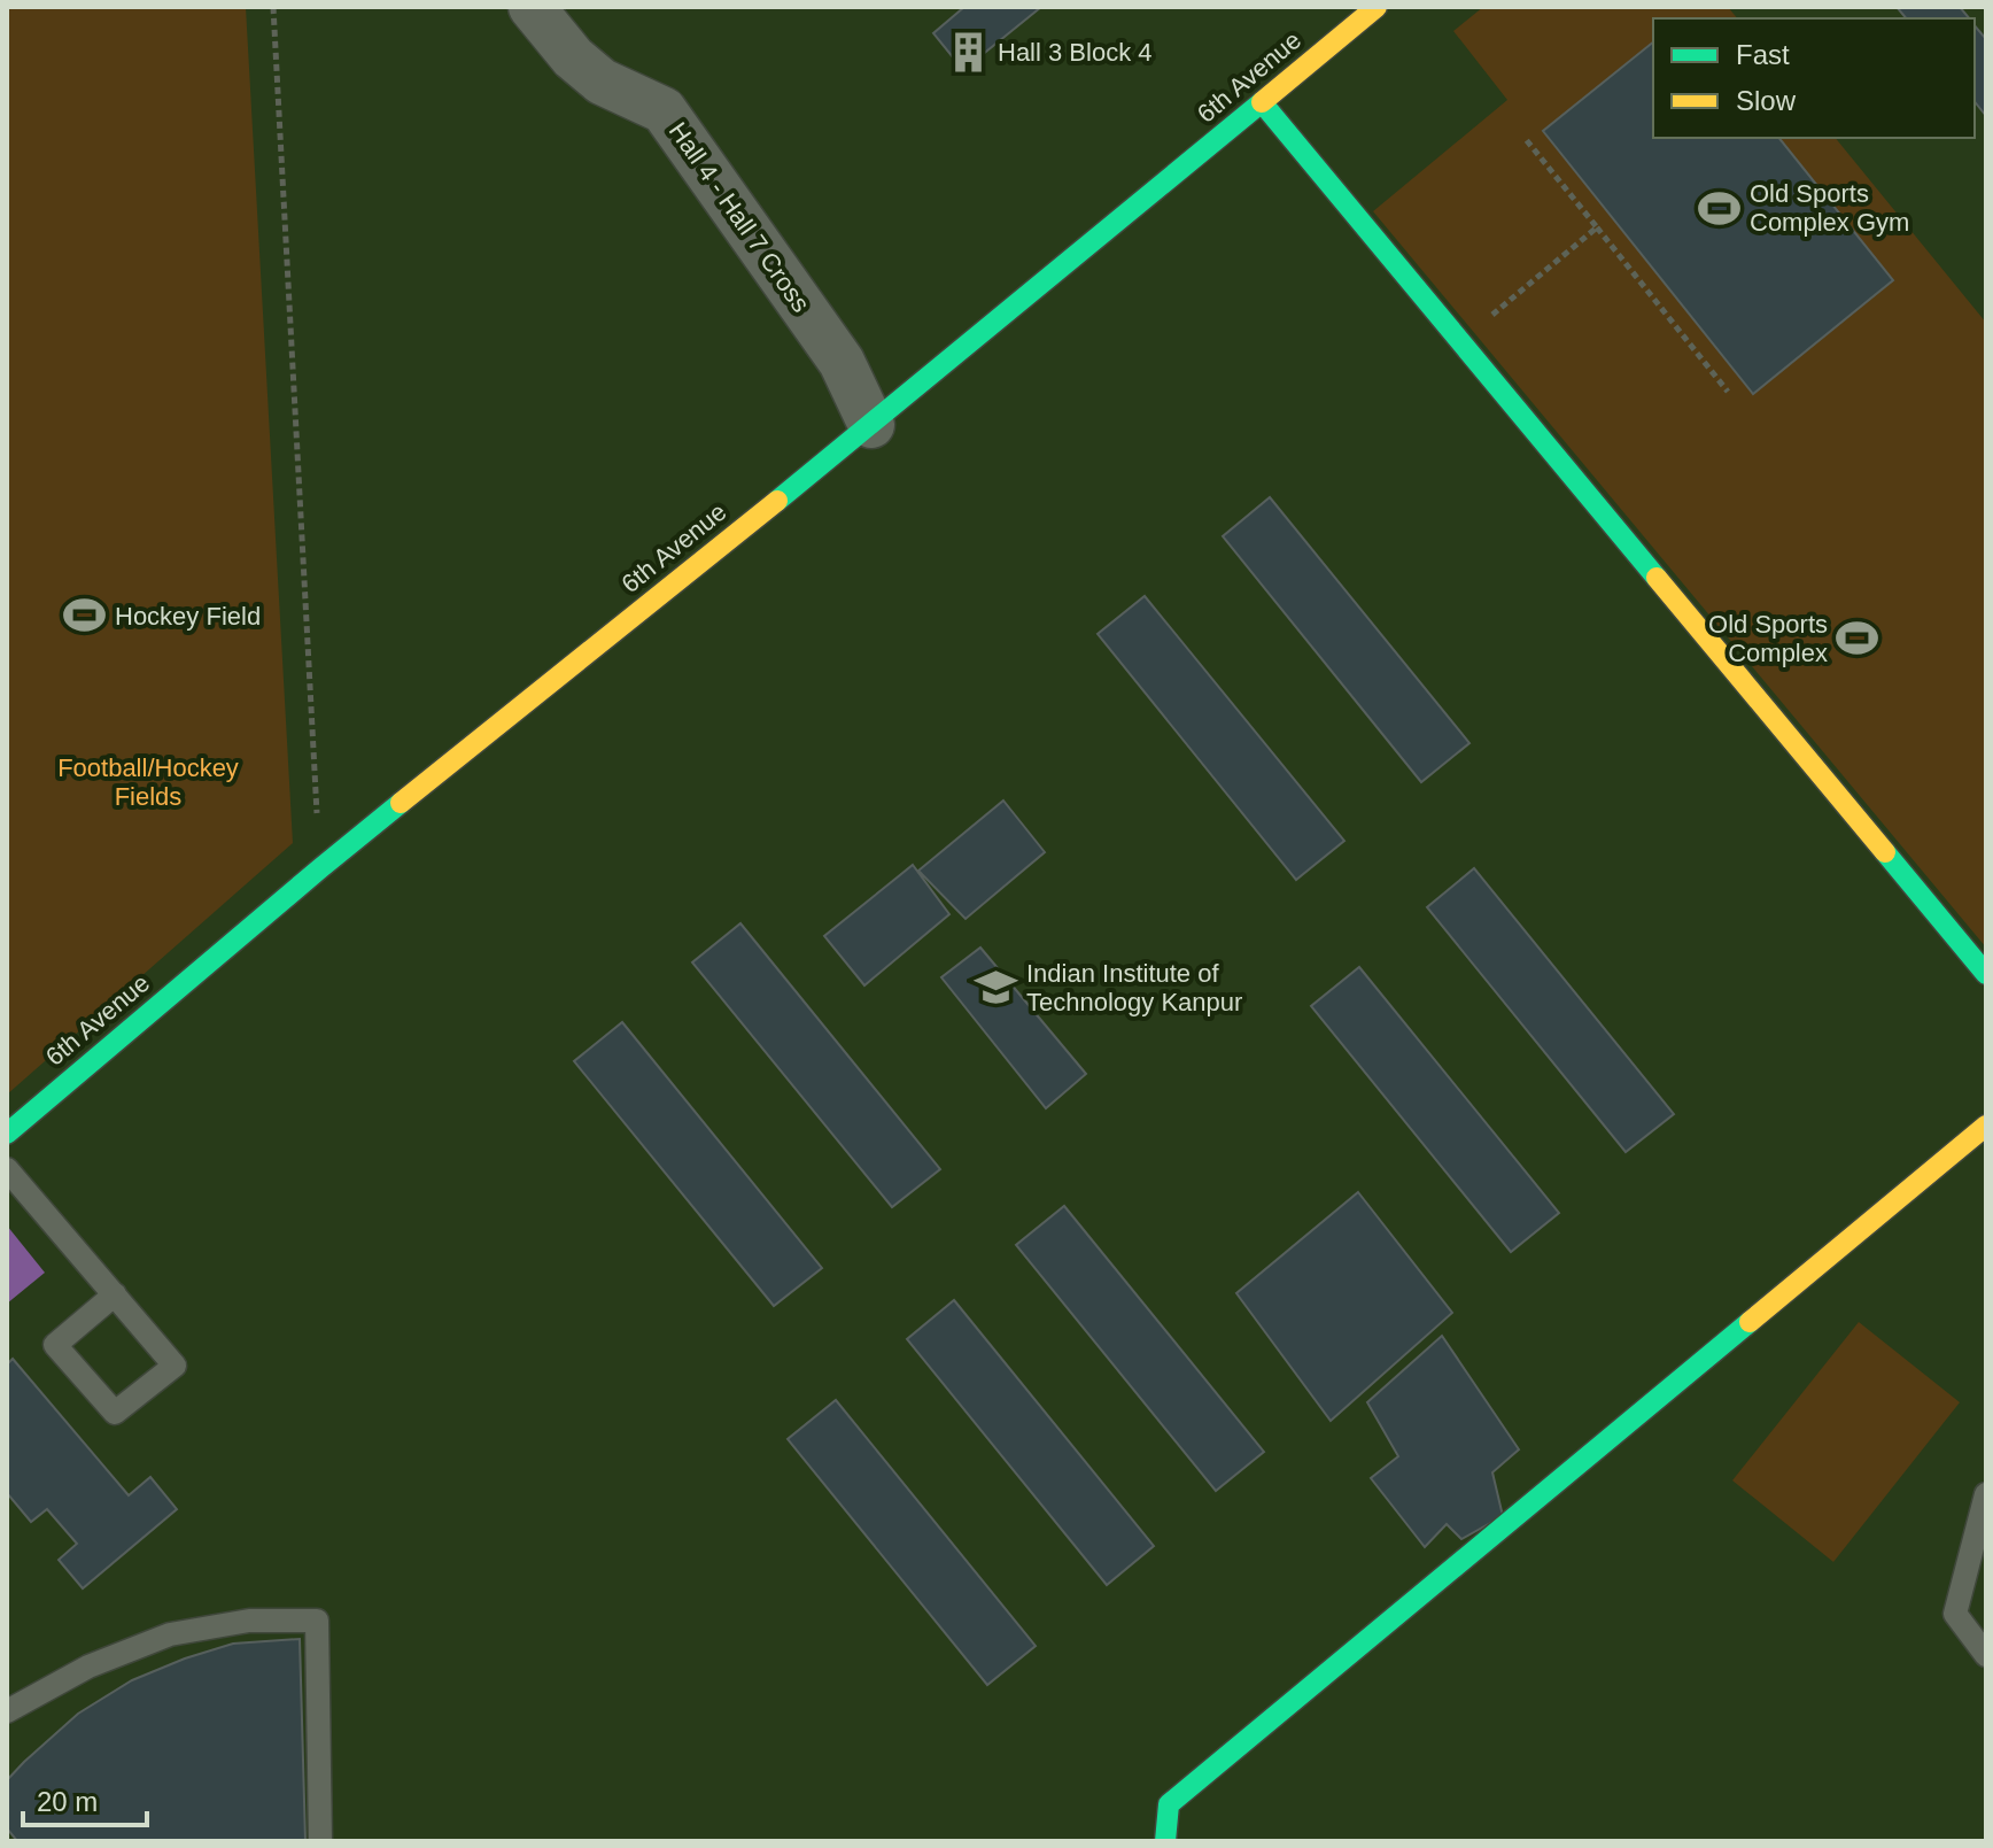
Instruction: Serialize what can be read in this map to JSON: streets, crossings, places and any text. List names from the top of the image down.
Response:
{
  "streets": {
    "street": ["6th Avenue", "Hall 4 - Hall 7 Cross"]
  },
  "crossings": [
    ["6th Avenue", "Hall 4 - Hall 7 Cross"]
  ],
  "parks": ["Football/Hockey Fields"],
  "places": {
    "building": ["Hall 3 Block 4"],
    "sports": ["Old Sports Complex Gym", "Hockey Field", "Old Sports Complex"],
    "school or university": ["Indian Institute of Technology Kanpur"]
  },
  "legend": ["Fast", "Slow"],
  "scale_bar": "20 m"
}
